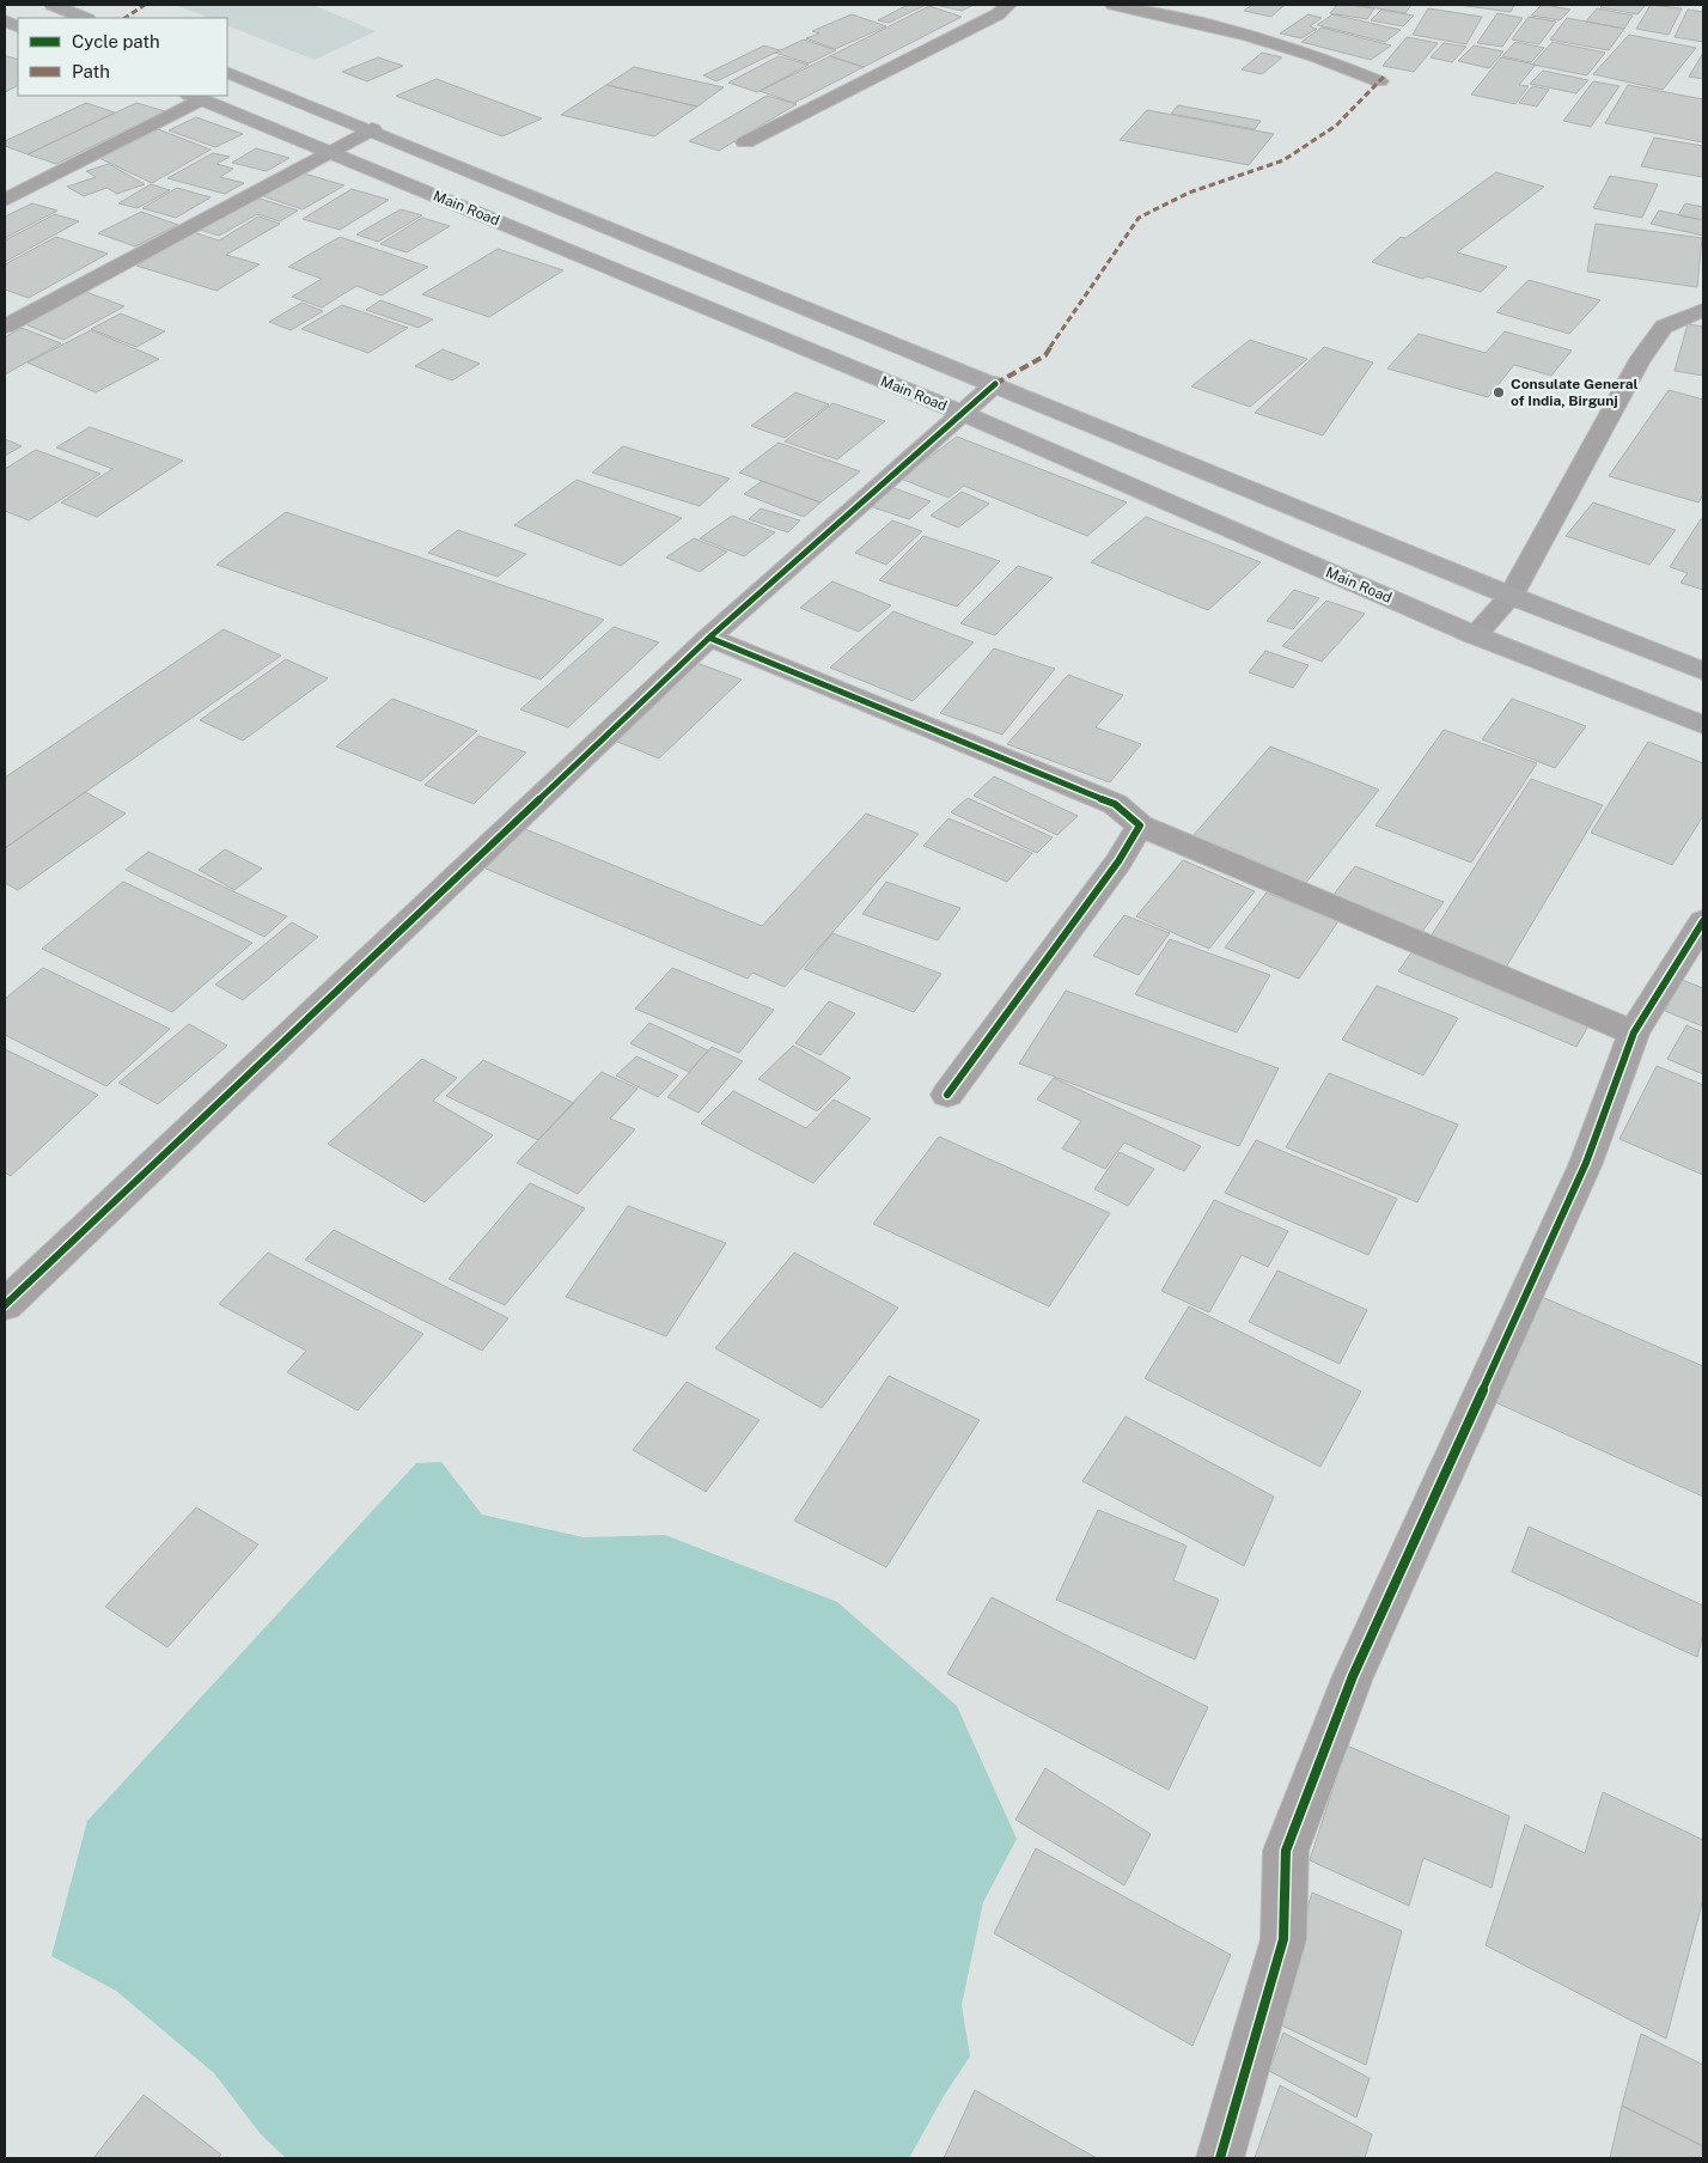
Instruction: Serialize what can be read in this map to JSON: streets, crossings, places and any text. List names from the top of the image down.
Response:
{
  "streets": {
    "main road": ["Main Road"]
  },
  "places": ["Consulate General of India, Birgunj"],
  "legend": ["Cycle path", "Path"]
}
